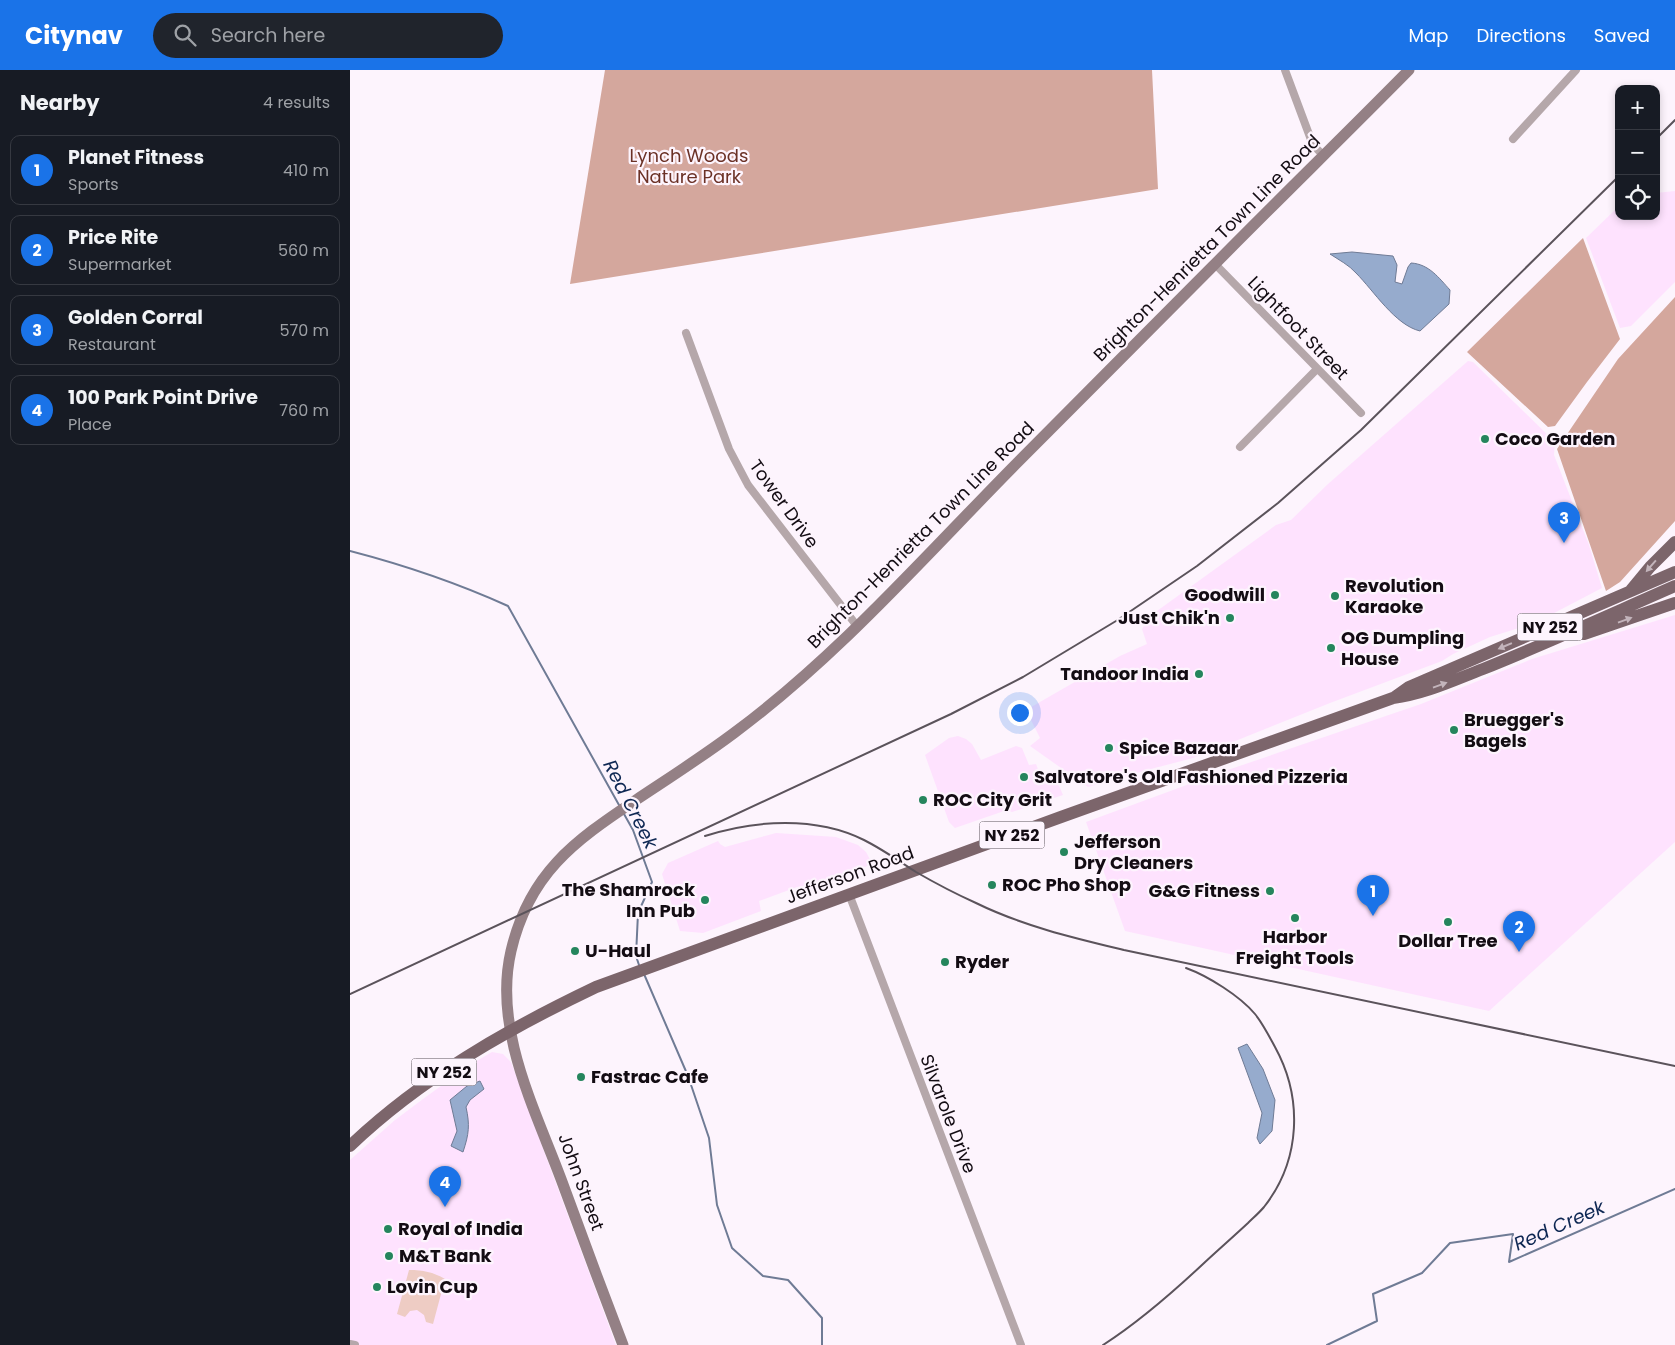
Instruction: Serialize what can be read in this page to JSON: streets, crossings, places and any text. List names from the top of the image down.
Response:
{
  "streets": {
    "main road": ["NY 252", "Jefferson Road"],
    "street": [
      "Brighton-Henrietta Town Line Road",
      "Lightfoot Street",
      "Tower Drive",
      "Silvarole Drive",
      "John Street"
    ]
  },
  "crossings": [
    ["Brighton-Henrietta Town Line Road", "Lightfoot Street"],
    ["Brighton-Henrietta Town Line Road", "Tower Drive"],
    ["Brighton-Henrietta Town Line Road", "Jefferson Road"],
    ["Brighton-Henrietta Town Line Road", "John Street"],
    ["Jefferson Road", "Silvarole Drive"],
    ["Jefferson Road", "John Street"]
  ],
  "water": ["Red Creek"],
  "parks": ["Lynch Woods Nature Park"],
  "places": [
    "Coco Garden",
    "Goodwill",
    "Revolution Karaoke",
    "Just Chik'n",
    "OG Dumpling House",
    "Tandoor India",
    "Bruegger's Bagels",
    "Spice Bazaar",
    "Salvatore's Old Fashioned Pizzeria",
    "ROC City Grit",
    "Jefferson Dry Cleaners",
    "ROC Pho Shop",
    "G&G Fitness",
    "The Shamrock Inn Pub",
    "Harbor Freight Tools",
    "Dollar Tree",
    "U-Haul",
    "Ryder",
    "Fastrac Cafe",
    "Royal of India",
    "M&T Bank",
    "Lovin Cup"
  ],
  "page": {
    "header": "Citynav",
    "search": "Search here",
    "nav": ["Map", "Directions", "Saved"],
    "heading": ["Nearby", "4 results"],
    "map_buttons": ["+", "−"],
    "list": [
      {
        "mark": "1",
        "name": "Planet Fitness",
        "note": "Sports",
        "value": "410 m"
      },
      {
        "mark": "2",
        "name": "Price Rite",
        "note": "Supermarket",
        "value": "560 m"
      },
      {
        "mark": "3",
        "name": "Golden Corral",
        "note": "Restaurant",
        "value": "570 m"
      },
      {
        "mark": "4",
        "name": "100 Park Point Drive",
        "note": "Place",
        "value": "760 m"
      }
    ],
    "pins": [
      "3",
      "1",
      "2",
      "4"
    ]
  }
}
